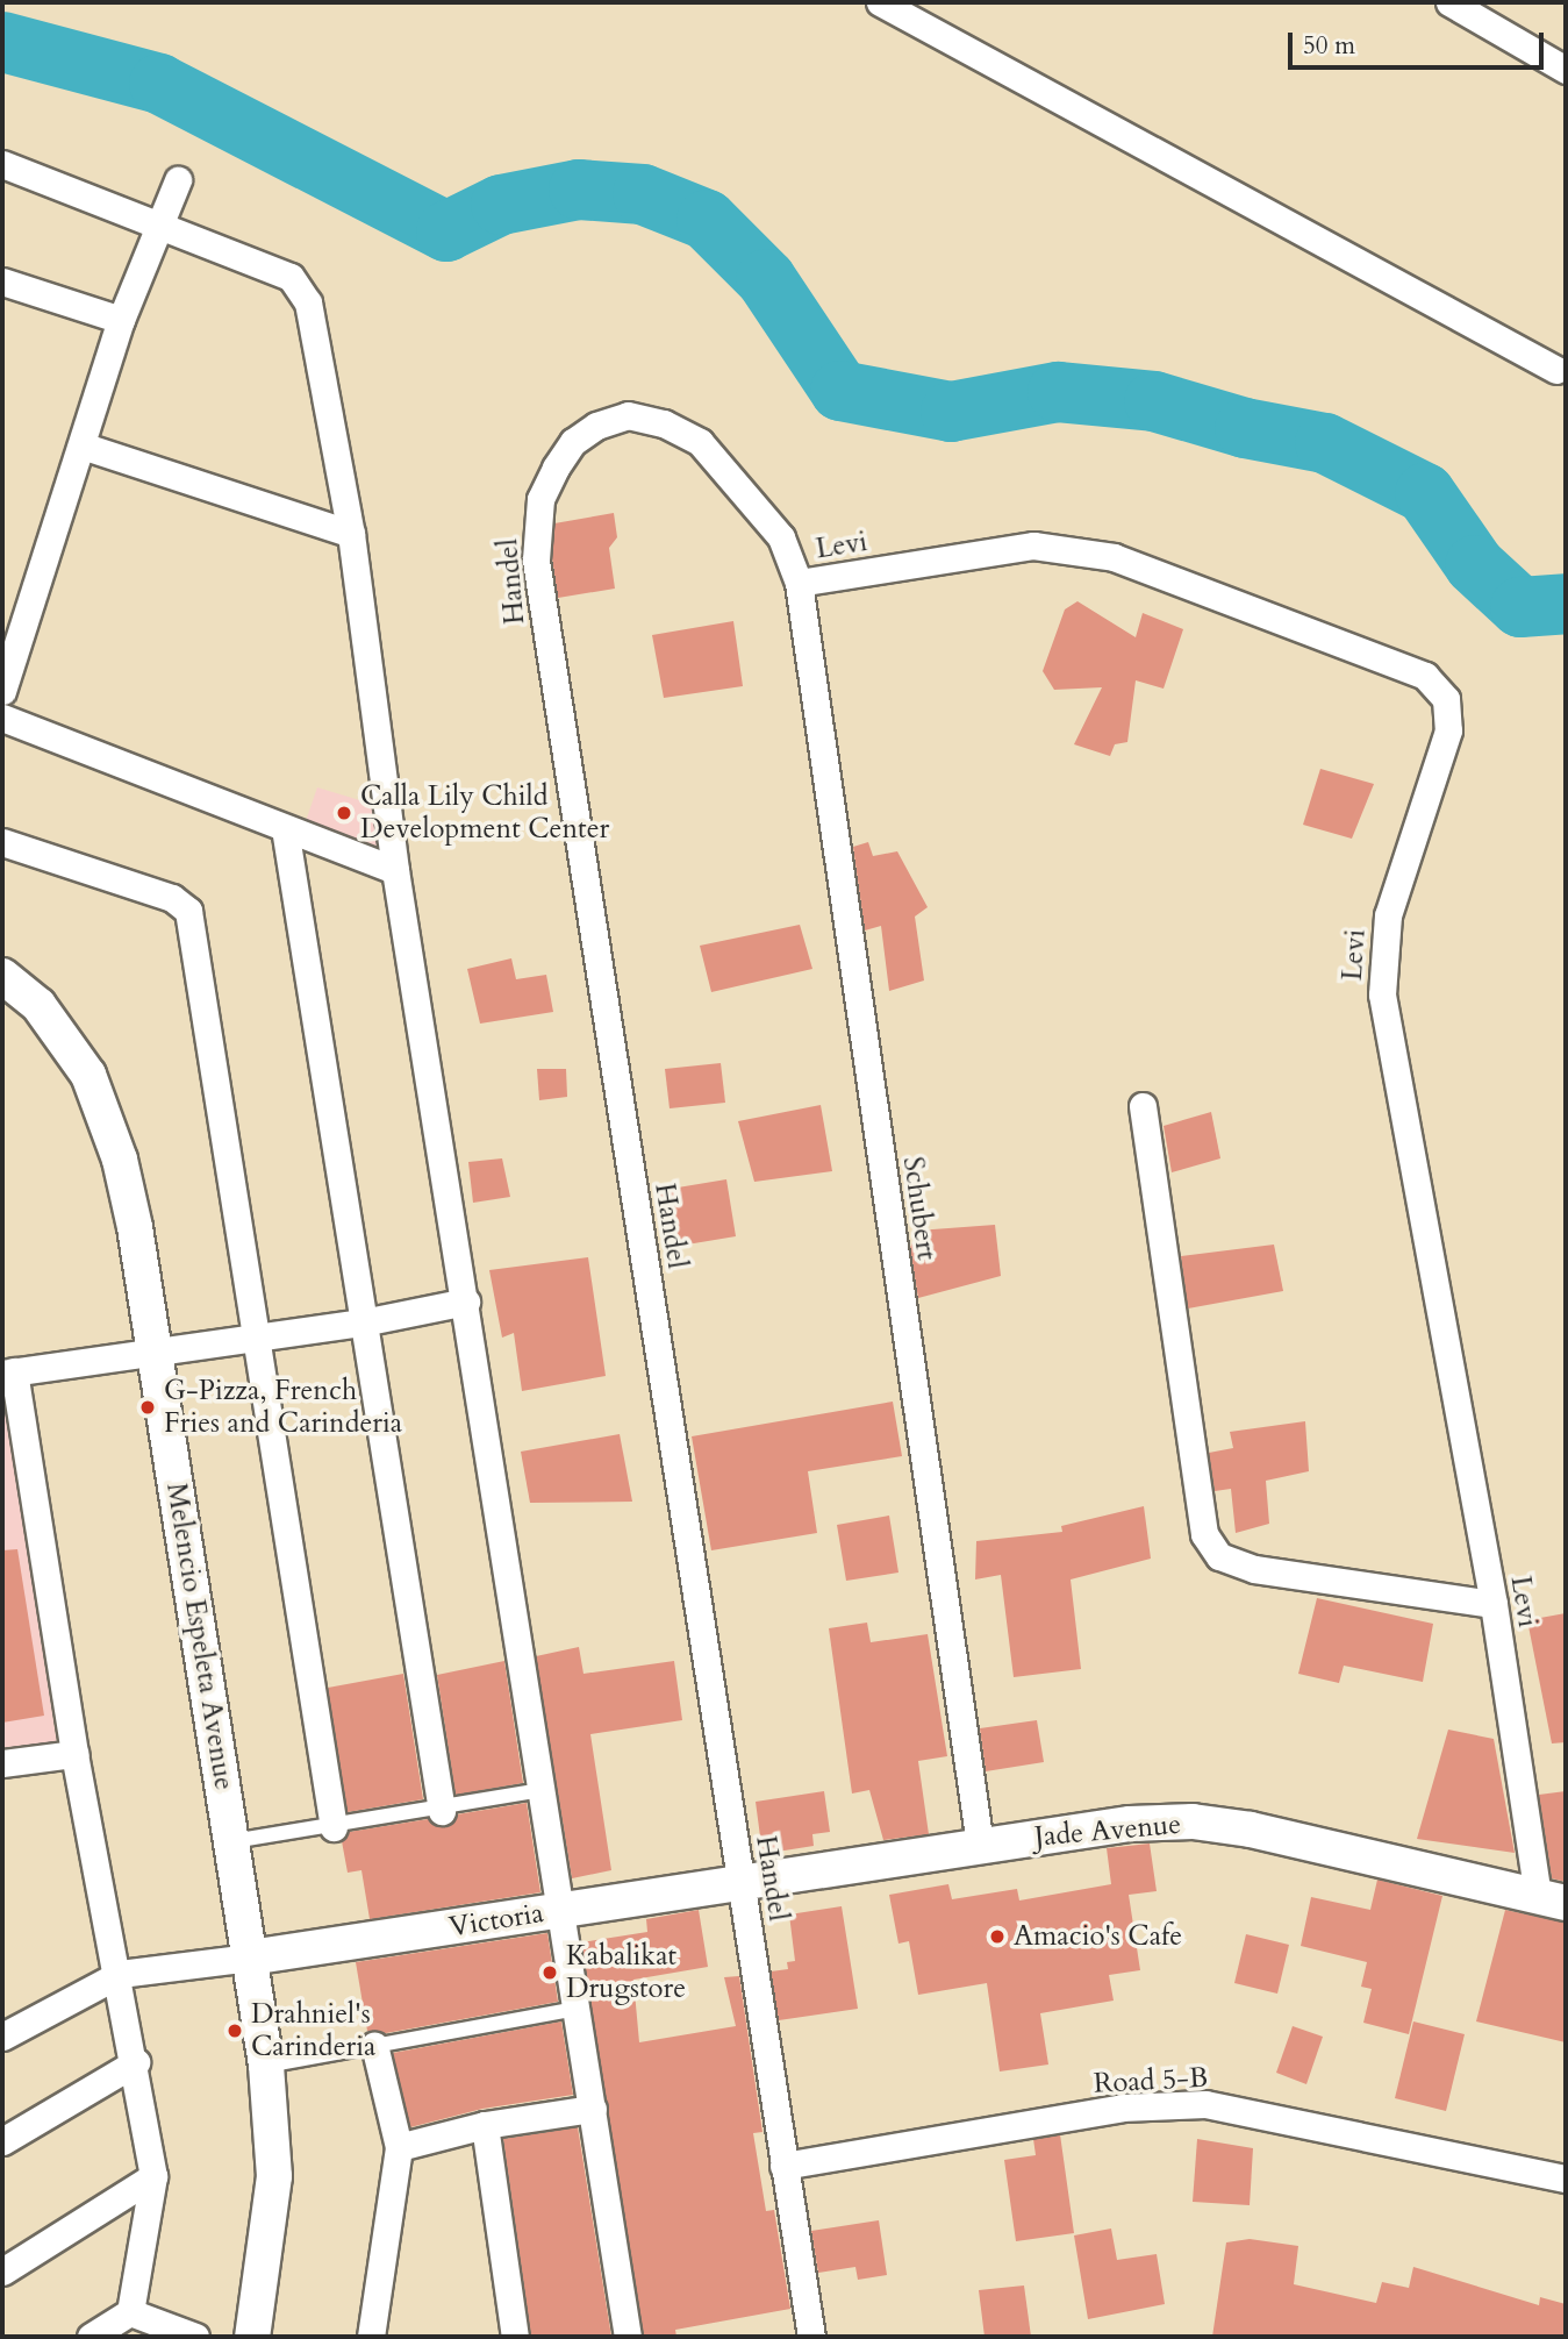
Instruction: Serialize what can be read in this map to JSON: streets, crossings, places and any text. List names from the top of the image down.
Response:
{
  "streets": {
    "street": [
      "Levi",
      "Handel",
      "Schubert",
      "Melencio Espeleta Avenue",
      "Jade Avenue",
      "Victoria",
      "Road 5-B"
    ]
  },
  "crossings": [
    ["Levi", "Handel"],
    ["Levi", "Schubert"],
    ["Levi", "Jade Avenue"],
    ["Handel", "Schubert"],
    ["Handel", "Jade Avenue"],
    ["Handel", "Victoria"],
    ["Handel", "Road 5-B"],
    ["Schubert", "Jade Avenue"],
    ["Melencio Espeleta Avenue", "Victoria"],
    ["Jade Avenue", "Victoria"]
  ],
  "places": [
    "Calla Lily Child Development Center",
    "G-Pizza, French Fries and Carinderia",
    "Amacio's Cafe",
    "Kabalikat Drugstore",
    "Drahniel's Carinderia"
  ],
  "scale_bar": "50 m"
}
